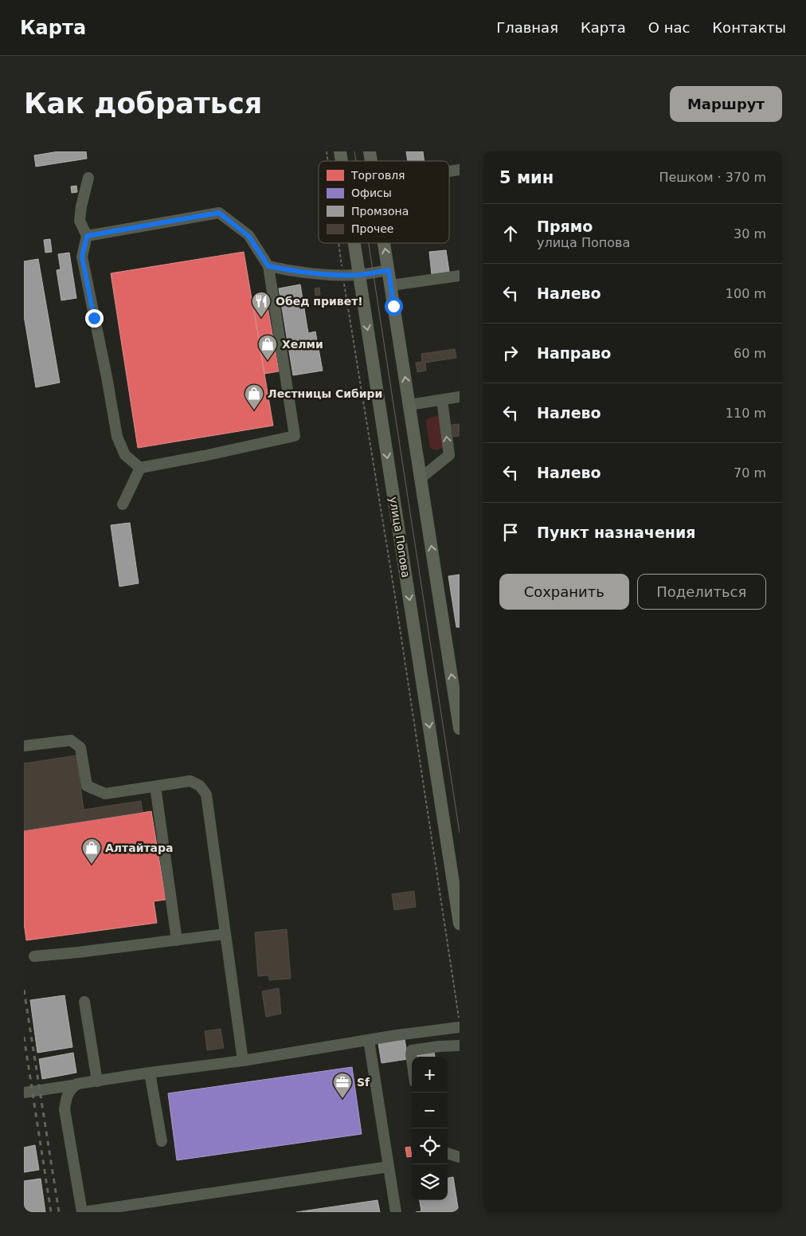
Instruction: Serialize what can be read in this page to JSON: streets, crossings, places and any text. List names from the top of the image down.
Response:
{
  "streets": {
    "main road": ["улица Попова"]
  },
  "places": {
    "restaurant": ["Обед привет!"],
    "shop": ["Хелми", "Лестницы Сибири", "Алтайтара"],
    "office": ["Sf"]
  },
  "legend": [
    "Торговля",
    "Офисы",
    "Промзона",
    "Прочее"
  ],
  "page": {
    "header": "Карта",
    "nav": [
      "Главная",
      "Карта",
      "О нас",
      "Контакты"
    ],
    "buttons": [
      "Маршрут",
      ["Сохранить", "Поделиться"]
    ],
    "title": "Как добраться",
    "heading": ["5 мин", "Пешком · 370 m"],
    "list": [
      ["Прямо", "улица Попова", "30 m"],
      ["Налево", "100 m"],
      ["Направо", "60 m"],
      ["Налево", "110 m"],
      ["Налево", "70 m"],
      "Пункт назначения"
    ],
    "map_buttons": ["+", "−"]
  }
}
